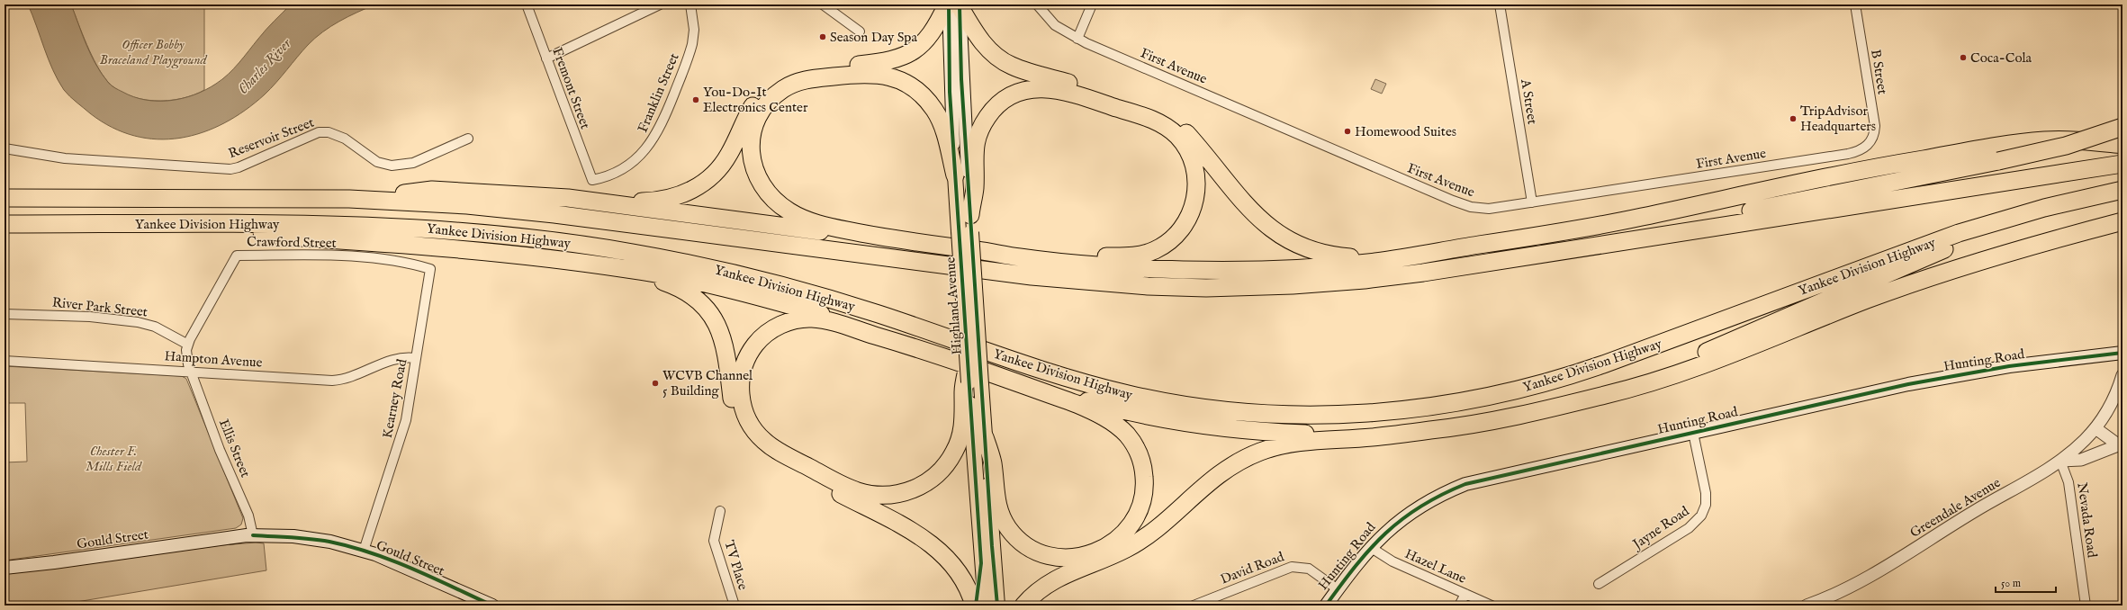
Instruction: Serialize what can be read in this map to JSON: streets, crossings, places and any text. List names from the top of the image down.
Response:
{
  "streets": {
    "highway": ["Yankee Division Highway"],
    "main road": ["Highland Avenue", "Hunting Road", "Gould Street"],
    "street": [
      "First Avenue",
      "B Street",
      "Fremont Street",
      "Franklin Street",
      "A Street",
      "Reservoir Street",
      "Crawford Street",
      "River Park Street",
      "Hampton Avenue",
      "Kearney Road",
      "Ellis Street",
      "Greendale Avenue",
      "Nevada Road",
      "Jayne Road",
      "TV Place",
      "Hazel Lane",
      "David Road"
    ]
  },
  "crossings": [
    ["First Avenue", "B Street"],
    ["First Avenue", "A Street"],
    ["Fremont Street", "Franklin Street"],
    ["Crawford Street", "River Park Street"],
    ["Crawford Street", "Hampton Avenue"],
    ["Crawford Street", "Kearney Road"],
    ["Crawford Street", "Ellis Street"],
    ["Hampton Avenue", "Kearney Road"],
    ["Hampton Avenue", "Ellis Street"],
    ["Hunting Road", "Jayne Road"],
    ["Hunting Road", "Hazel Lane"],
    ["Hunting Road", "David Road"],
    ["Kearney Road", "Gould Street"],
    ["Ellis Street", "Gould Street"],
    ["Greendale Avenue", "Nevada Road"]
  ],
  "water": ["Charles River"],
  "parks": ["Officer Bobby Braceland Playground", "Chester F. Mills Field"],
  "places": [
    "Season Day Spa",
    "Coca-Cola",
    "You-Do-It Electronics Center",
    "TripAdvisor Headquarters",
    "Homewood Suites",
    "WCVB Channel 5 Building"
  ],
  "scale_bar": "50 m"
}
